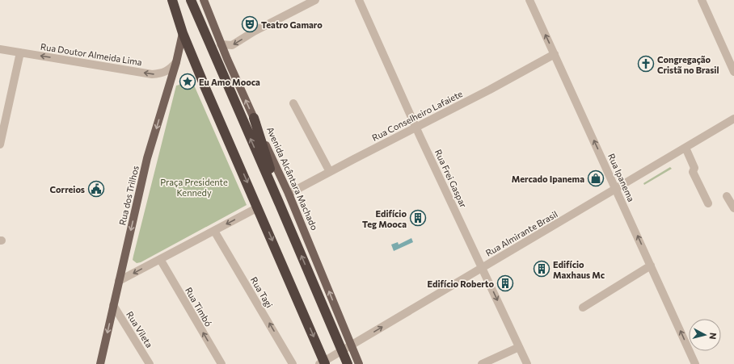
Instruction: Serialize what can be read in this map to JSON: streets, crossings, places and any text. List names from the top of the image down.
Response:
{
  "streets": {
    "main road": ["Avenida Alcântara Machado", "Rua dos Trilhos"],
    "street": [
      "Rua Doutor Almeida Lima",
      "Rua Conselheiro Lafaiete",
      "Rua Ipanema",
      "Rua Frei Gaspar",
      "Rua Almirante Brasil",
      "Rua Tagi",
      "Rua Timbó",
      "Rua Vileta"
    ]
  },
  "crossings": [
    ["Rua Doutor Almeida Lima", "Rua dos Trilhos"],
    ["Rua Conselheiro Lafaiete", "Rua Ipanema"],
    ["Rua Conselheiro Lafaiete", "Avenida Alcântara Machado"],
    ["Rua Conselheiro Lafaiete", "Rua Frei Gaspar"],
    ["Rua Ipanema", "Rua Almirante Brasil"],
    ["Avenida Alcântara Machado", "Rua Almirante Brasil"],
    ["Rua Frei Gaspar", "Rua Almirante Brasil"],
    ["Rua dos Trilhos", "Rua Vileta"]
  ],
  "one_way": [
    "Rua Doutor Almeida Lima",
    "Rua Ipanema",
    "Avenida Alcântara Machado",
    "Rua dos Trilhos",
    "Rua Tagi",
    "Rua Timbó"
  ],
  "parks": ["Praça Presidente Kennedy"],
  "places": {
    "theatre": ["Teatro Gamaro"],
    "church": ["Congregação Cristã no Brasil"],
    "place": ["Eu Amo Mooca"],
    "shop": ["Mercado Ipanema"],
    "public building": ["Correios"],
    "building": ["Edifício Teg Mooca", "Edifício Maxhaus Mc", "Edifício Roberto"]
  },
  "north": "right"
}
